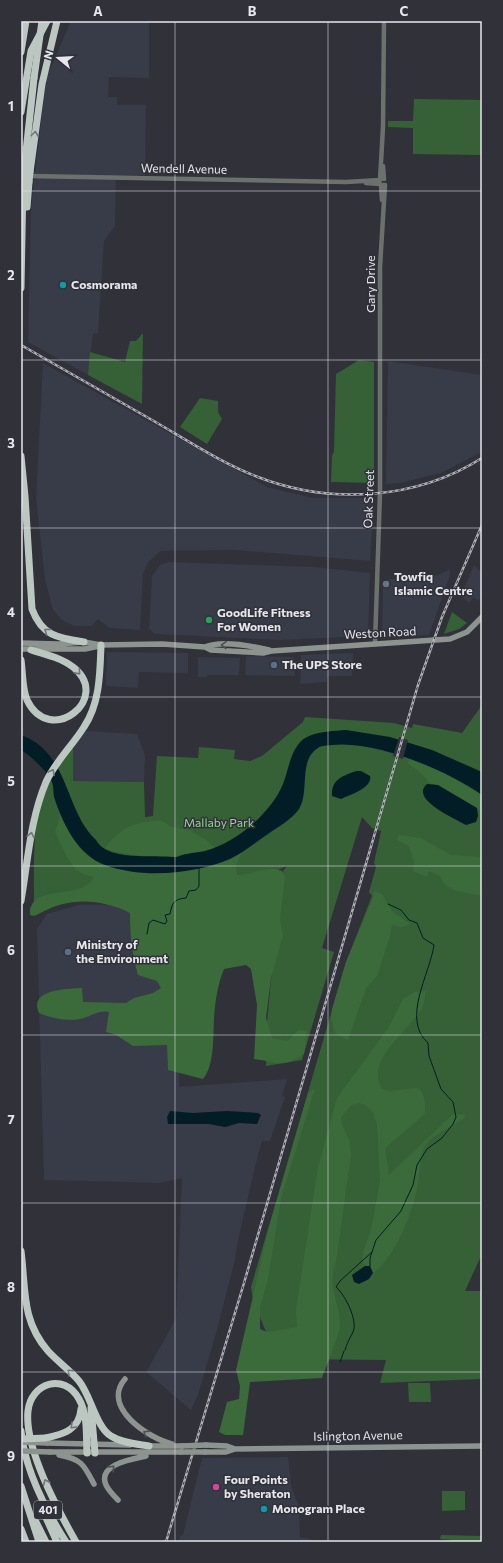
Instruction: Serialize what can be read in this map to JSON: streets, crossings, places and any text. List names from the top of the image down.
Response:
{
  "streets": {
    "highway": ["401"],
    "main road": ["Weston Road", "Islington Avenue"],
    "street": ["Wendell Avenue", "Gary Drive", "Oak Street"]
  },
  "crossings": [
    ["Wendell Avenue", "Gary Drive"],
    ["Gary Drive", "Oak Street"],
    ["Oak Street", "Weston Road"]
  ],
  "parks": ["Mallaby Park"],
  "places": [
    "Cosmorama",
    "Towfiq Islamic Centre",
    "GoodLife Fitness For Women",
    "The UPS Store",
    "Ministry of the Environment",
    "Four Points by Sheraton",
    "Monogram Place"
  ],
  "north": "left",
  "grid": {
    "columns": ["A", "B", "C"],
    "rows": [
      "1",
      "2",
      "3",
      "4",
      "5",
      "6",
      "7",
      "8",
      "9"
    ]
  }
}
